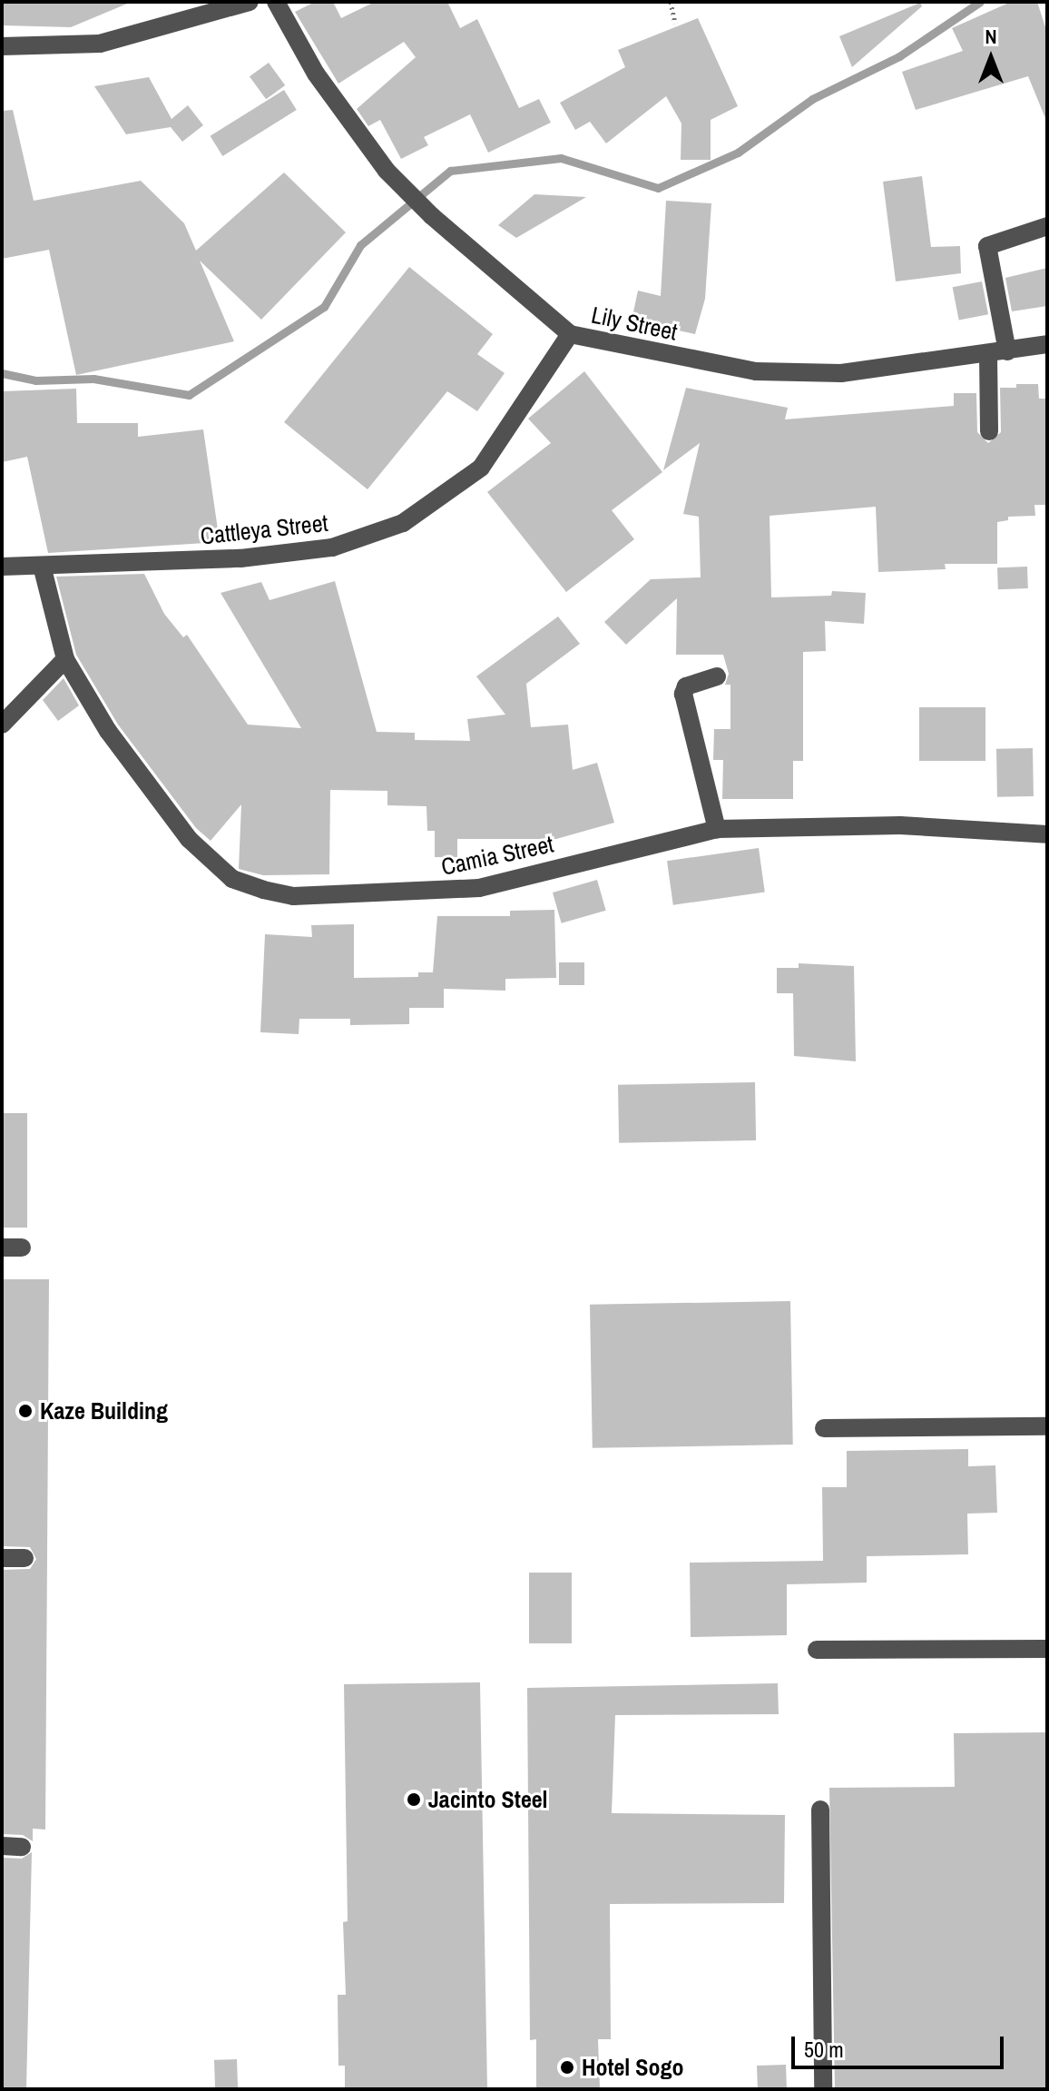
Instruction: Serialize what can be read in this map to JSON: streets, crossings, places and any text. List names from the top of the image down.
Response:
{
  "streets": {
    "street": ["Lily Street", "Cattleya Street", "Camia Street"]
  },
  "crossings": [
    ["Lily Street", "Cattleya Street"],
    ["Cattleya Street", "Camia Street"]
  ],
  "places": ["Kaze Building", "Jacinto Steel", "Hotel Sogo"],
  "scale_bar": "50 m",
  "north": "top"
}
